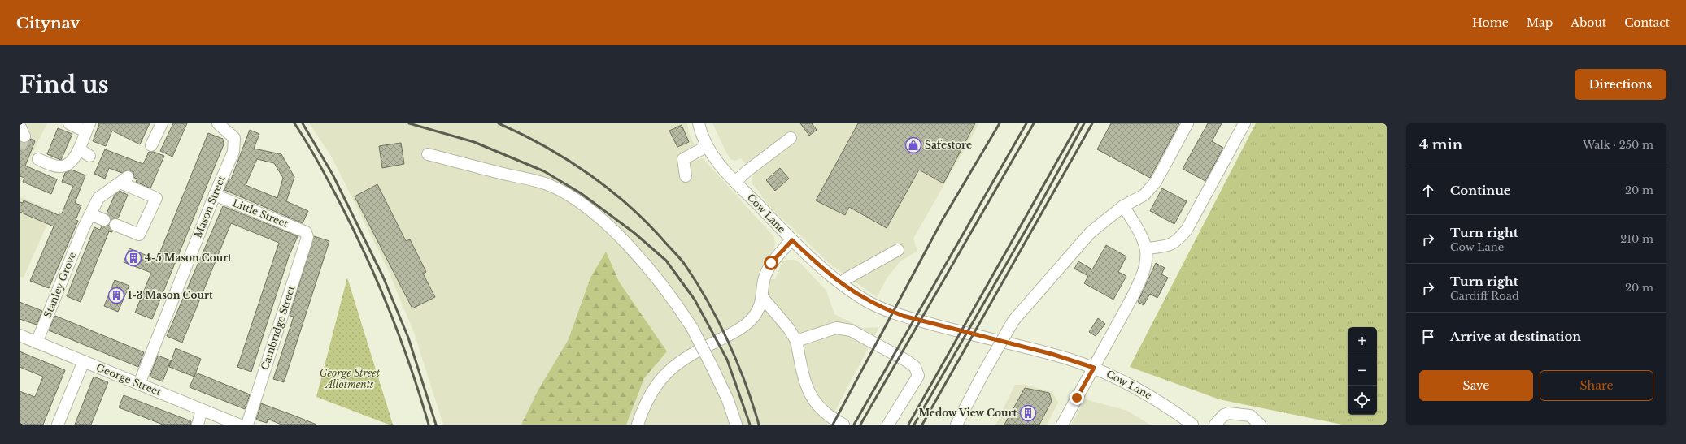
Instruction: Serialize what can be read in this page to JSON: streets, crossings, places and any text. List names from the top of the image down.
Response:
{
  "streets": {
    "street": [
      "Mason Street",
      "Little Street",
      "Cow Lane",
      "Stanley Grove",
      "Cambridge Street",
      "George Street"
    ]
  },
  "crossings": [
    ["Mason Street", "Little Street"],
    ["Mason Street", "George Street"],
    ["Little Street", "Cambridge Street"],
    ["Stanley Grove", "George Street"]
  ],
  "parks": ["George Street Allotments"],
  "places": {
    "shop": ["Safestore"],
    "building": ["4-5 Mason Court", "1-3 Mason Court", "Medow View Court"]
  },
  "page": {
    "header": "Citynav",
    "nav": [
      "Home",
      "Map",
      "About",
      "Contact"
    ],
    "buttons": [
      "Directions",
      ["Save", "Share"]
    ],
    "title": "Find us",
    "heading": ["4 min", "Walk · 250 m"],
    "list": [
      ["Continue", "20 m"],
      ["Turn right", "Cow Lane", "210 m"],
      ["Turn right", "Cardiff Road", "20 m"],
      "Arrive at destination"
    ],
    "map_buttons": ["+", "−"]
  }
}
